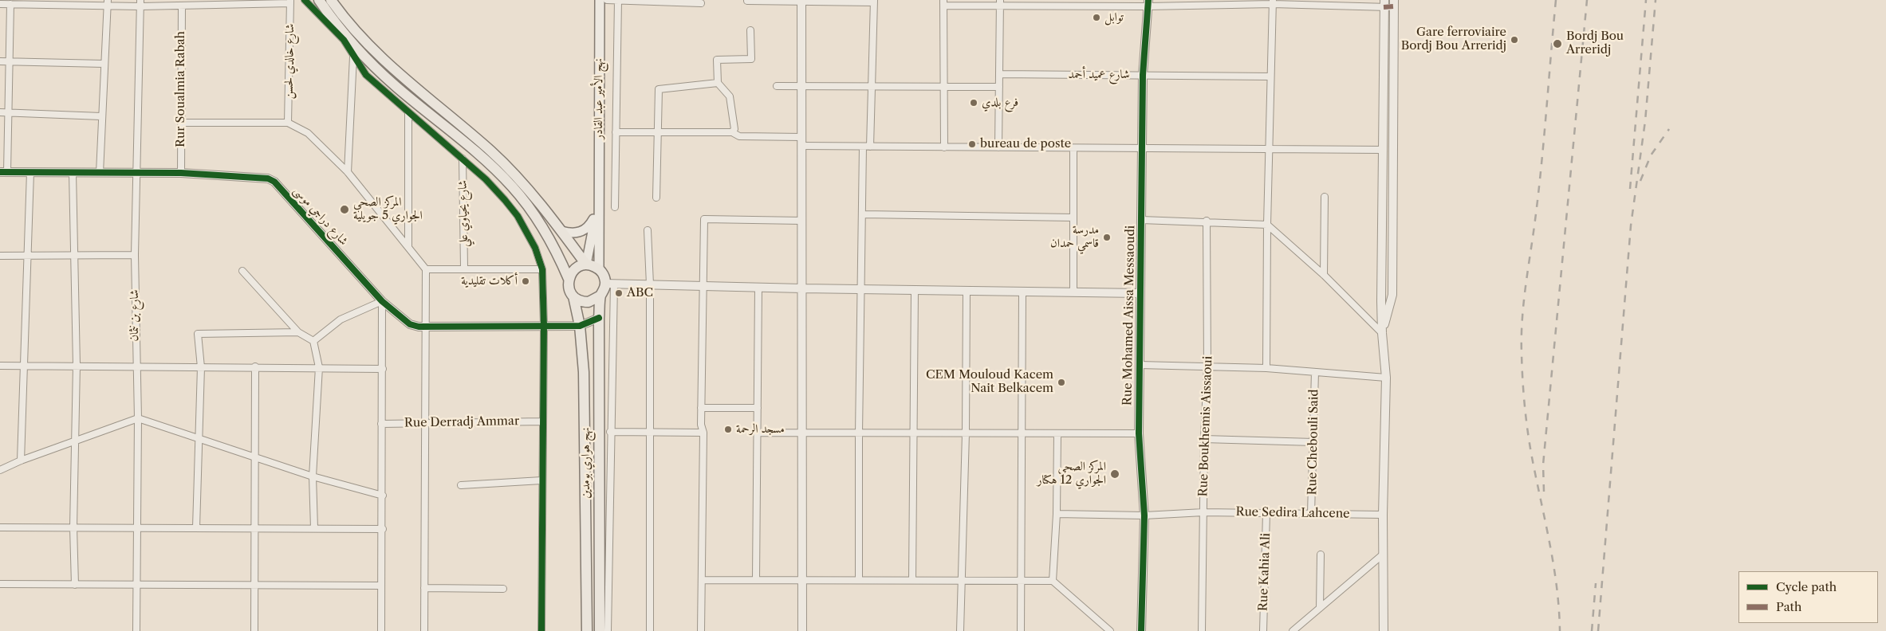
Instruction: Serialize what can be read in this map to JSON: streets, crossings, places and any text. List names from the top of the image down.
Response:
{
  "streets": {
    "main road": ["نهج الأمير عبد القادر", "نهج هواري بومدين"],
    "street": [
      "شارع خالدي لحسن",
      "شارع عميد أحمد",
      "Rur Soualmia Rabah",
      "شارع يحياوي علي",
      "شارع دراجي موسى",
      "شارع بن نثمان",
      "Rue Mohamed Aissa Messaoudi",
      "Rue Derradj Ammar",
      "Rue Boukhemis Aissaoui",
      "Rue Chebouli Said",
      "Rue Sedira Lahcene",
      "Rue Kahia Ali"
    ]
  },
  "crossings": [
    ["شارع عميد أحمد", "Rue Mohamed Aissa Messaoudi"],
    ["Rur Soualmia Rabah", "شارع دراجي موسى"],
    ["نهج الأمير عبد القادر", "نهج هواري بومدين"],
    ["شارع دراجي موسى", "شارع بن نثمان"],
    ["شارع دراجي موسى", "نهج هواري بومدين"],
    ["Rue Mohamed Aissa Messaoudi", "Rue Sedira Lahcene"],
    ["Rue Boukhemis Aissaoui", "Rue Sedira Lahcene"],
    ["Rue Chebouli Said", "Rue Sedira Lahcene"],
    ["Rue Sedira Lahcene", "Rue Kahia Ali"]
  ],
  "places": [
    "توابل",
    "Gare ferroviaire Bordj Bou Arreridj",
    "Bordj Bou Arreridj",
    "فرع بلدي",
    "bureau de poste",
    "المركز الصحي الجواري 5 جويلية",
    "مدرسة قاسمي حمدان",
    "أكلات تقليدية",
    "ABC",
    "CEM Mouloud Kacem Nait Belkacem",
    "مسجد الرحمة",
    "المركز الصحي الجواري 12 هكتار"
  ],
  "legend": ["Cycle path", "Path"]
}
